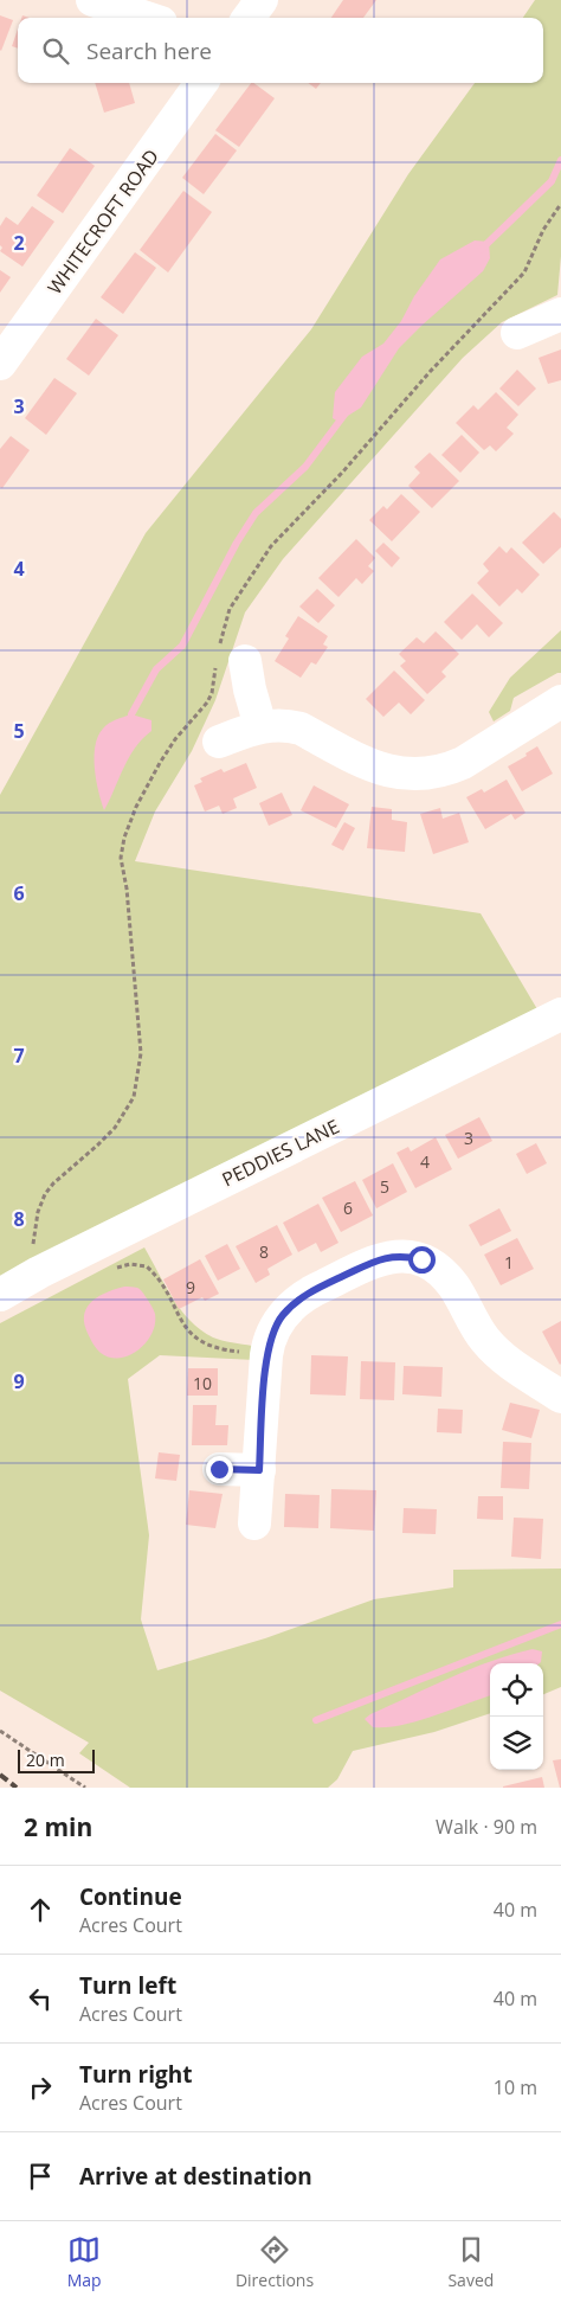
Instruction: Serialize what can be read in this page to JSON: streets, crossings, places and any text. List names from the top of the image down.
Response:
{
  "streets": {
    "street": ["WHITECROFT ROAD", "PEDDIES LANE"]
  },
  "house_numbers": [
    "3",
    "4",
    "5",
    "6",
    "8",
    "1",
    "9",
    "10"
  ],
  "scale_bar": "20 m",
  "page": {
    "search": "Search here",
    "scale": "20 m",
    "heading": ["2 min", "Walk · 90 m"],
    "list": [
      ["Continue", "Acres Court", "40 m"],
      ["Turn left", "Acres Court", "40 m"],
      ["Turn right", "Acres Court", "10 m"],
      "Arrive at destination"
    ],
    "nav": ["Map", "Directions", "Saved"]
  },
  "grid": {
    "rows": [
      "2",
      "3",
      "4",
      "5",
      "6",
      "7",
      "8",
      "9"
    ]
  }
}
